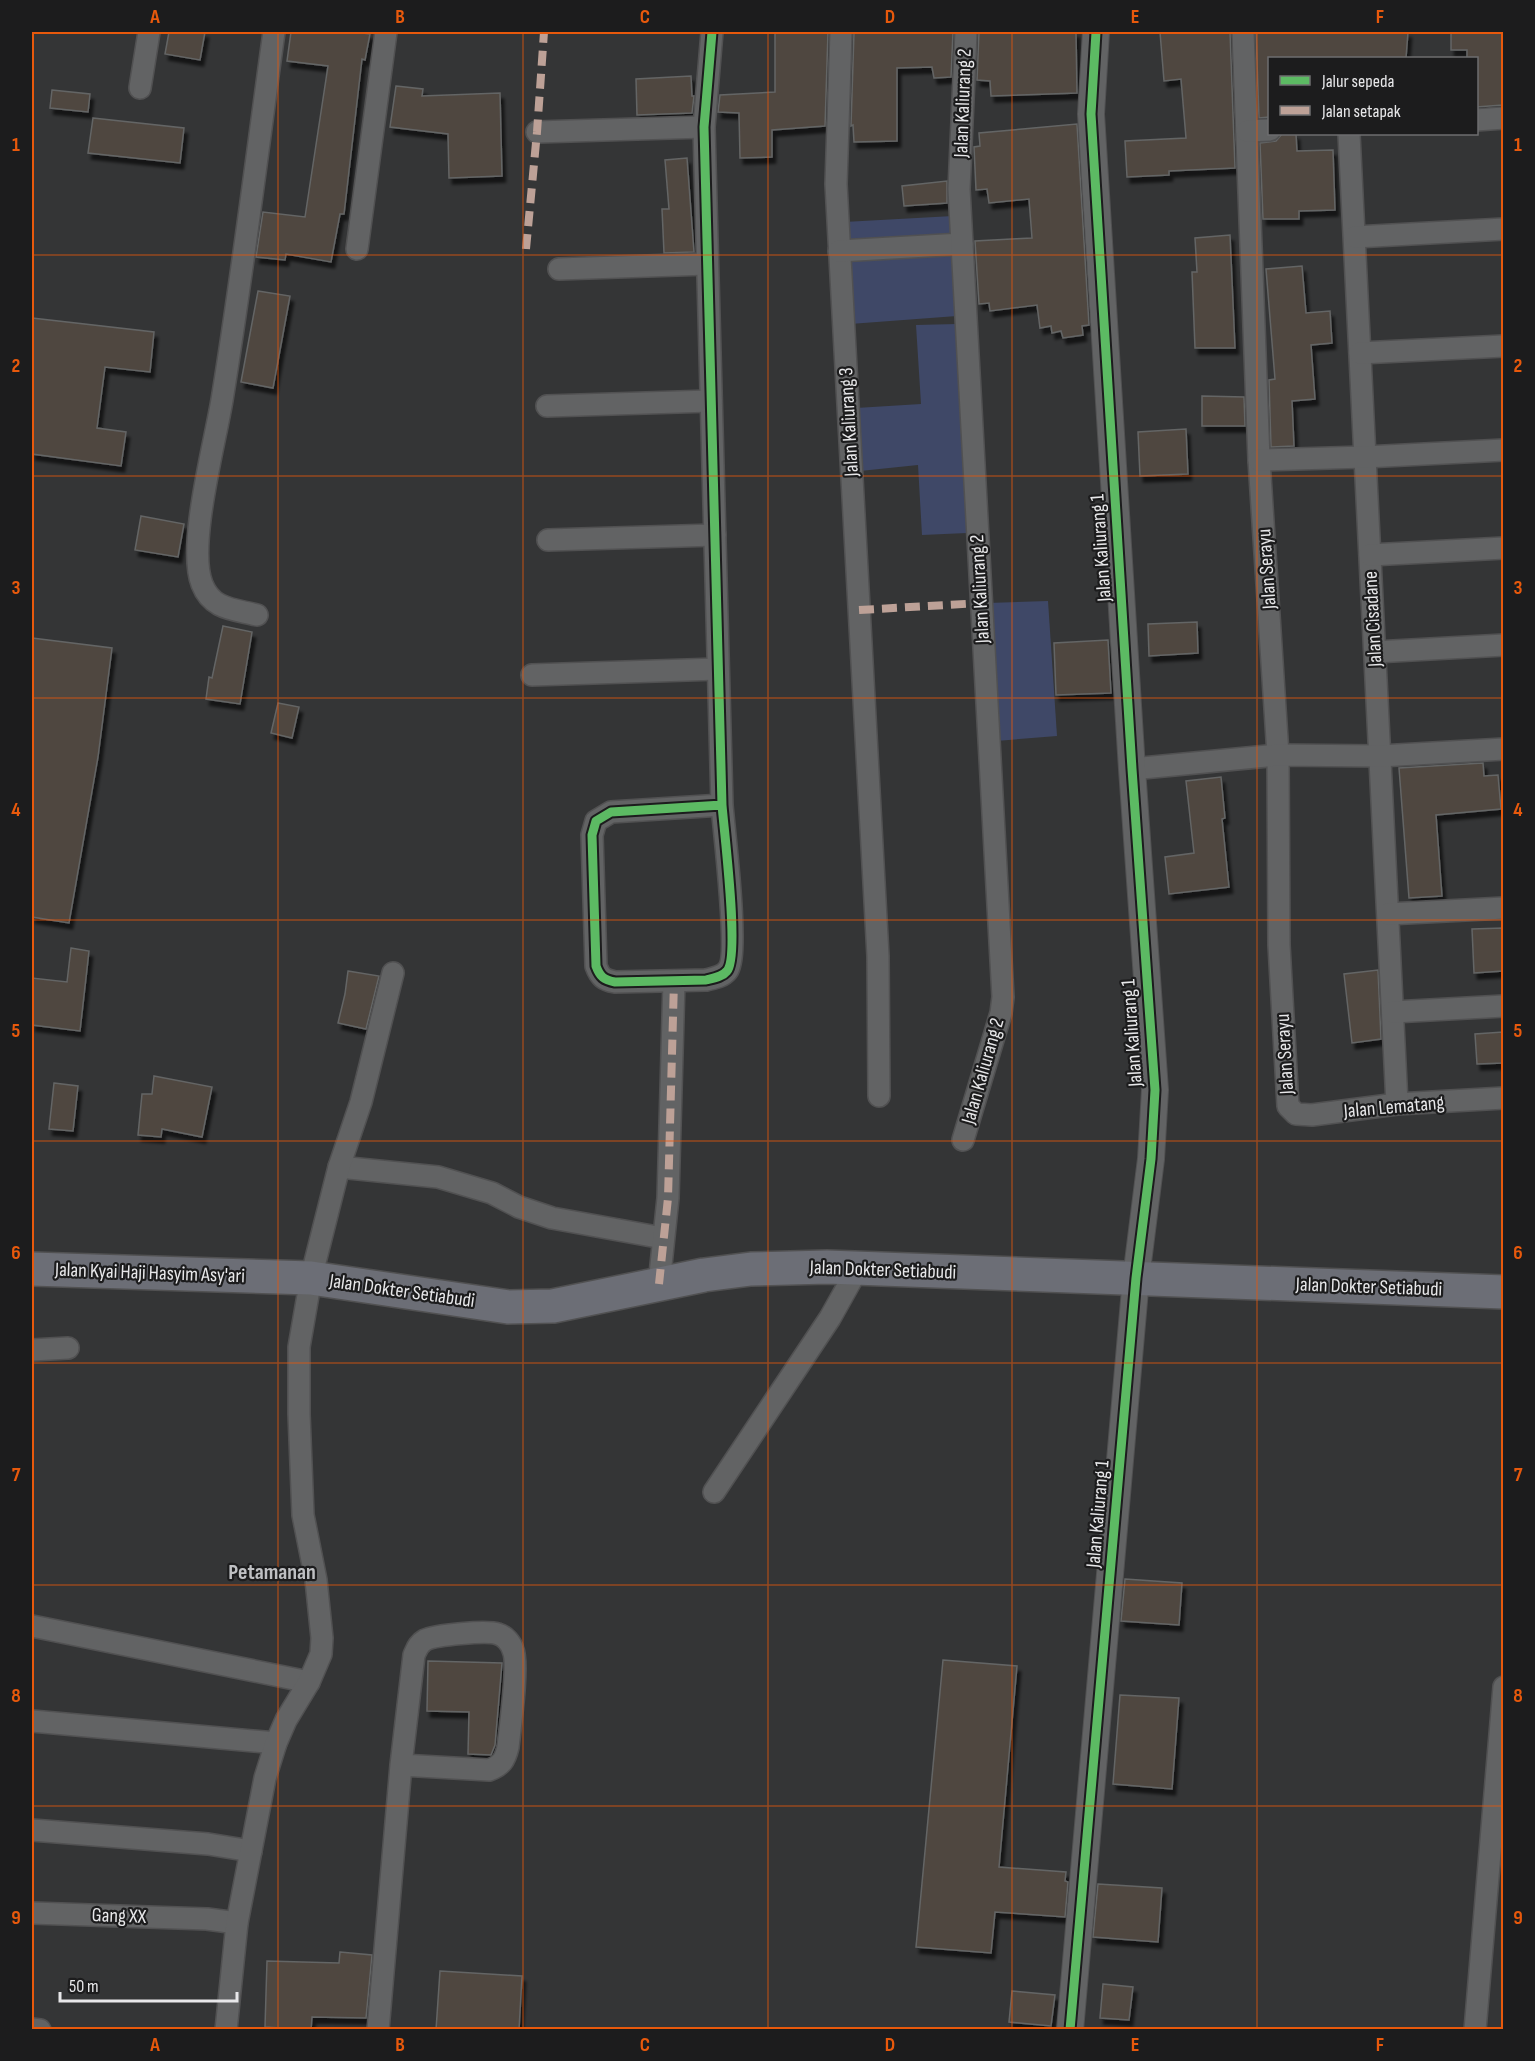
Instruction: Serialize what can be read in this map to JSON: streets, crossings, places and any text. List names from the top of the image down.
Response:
{
  "streets": {
    "highway": ["Jalan Dokter Setiabudi", "Jalan Kyai Haji Hasyim Asy'ari"],
    "street": [
      "Jalan Kaliurang 2",
      "Jalan Kaliurang 3",
      "Jalan Kaliurang 1",
      "Jalan Serayu",
      "Jalan Cisadane",
      "Jalan Lematang",
      "Gang XX"
    ]
  },
  "crossings": [
    ["Jalan Kaliurang 1", "Jalan Dokter Setiabudi"],
    ["Jalan Serayu", "Jalan Lematang"],
    ["Jalan Cisadane", "Jalan Lematang"],
    ["Jalan Dokter Setiabudi", "Jalan Kyai Haji Hasyim Asy'ari"]
  ],
  "districts": ["Petamanan"],
  "legend": ["Jalur sepeda", "Jalan setapak"],
  "scale_bar": "50 m",
  "grid": {
    "columns": [
      "A",
      "B",
      "C",
      "D",
      "E",
      "F"
    ],
    "rows": [
      "1",
      "2",
      "3",
      "4",
      "5",
      "6",
      "7",
      "8",
      "9"
    ]
  }
}
